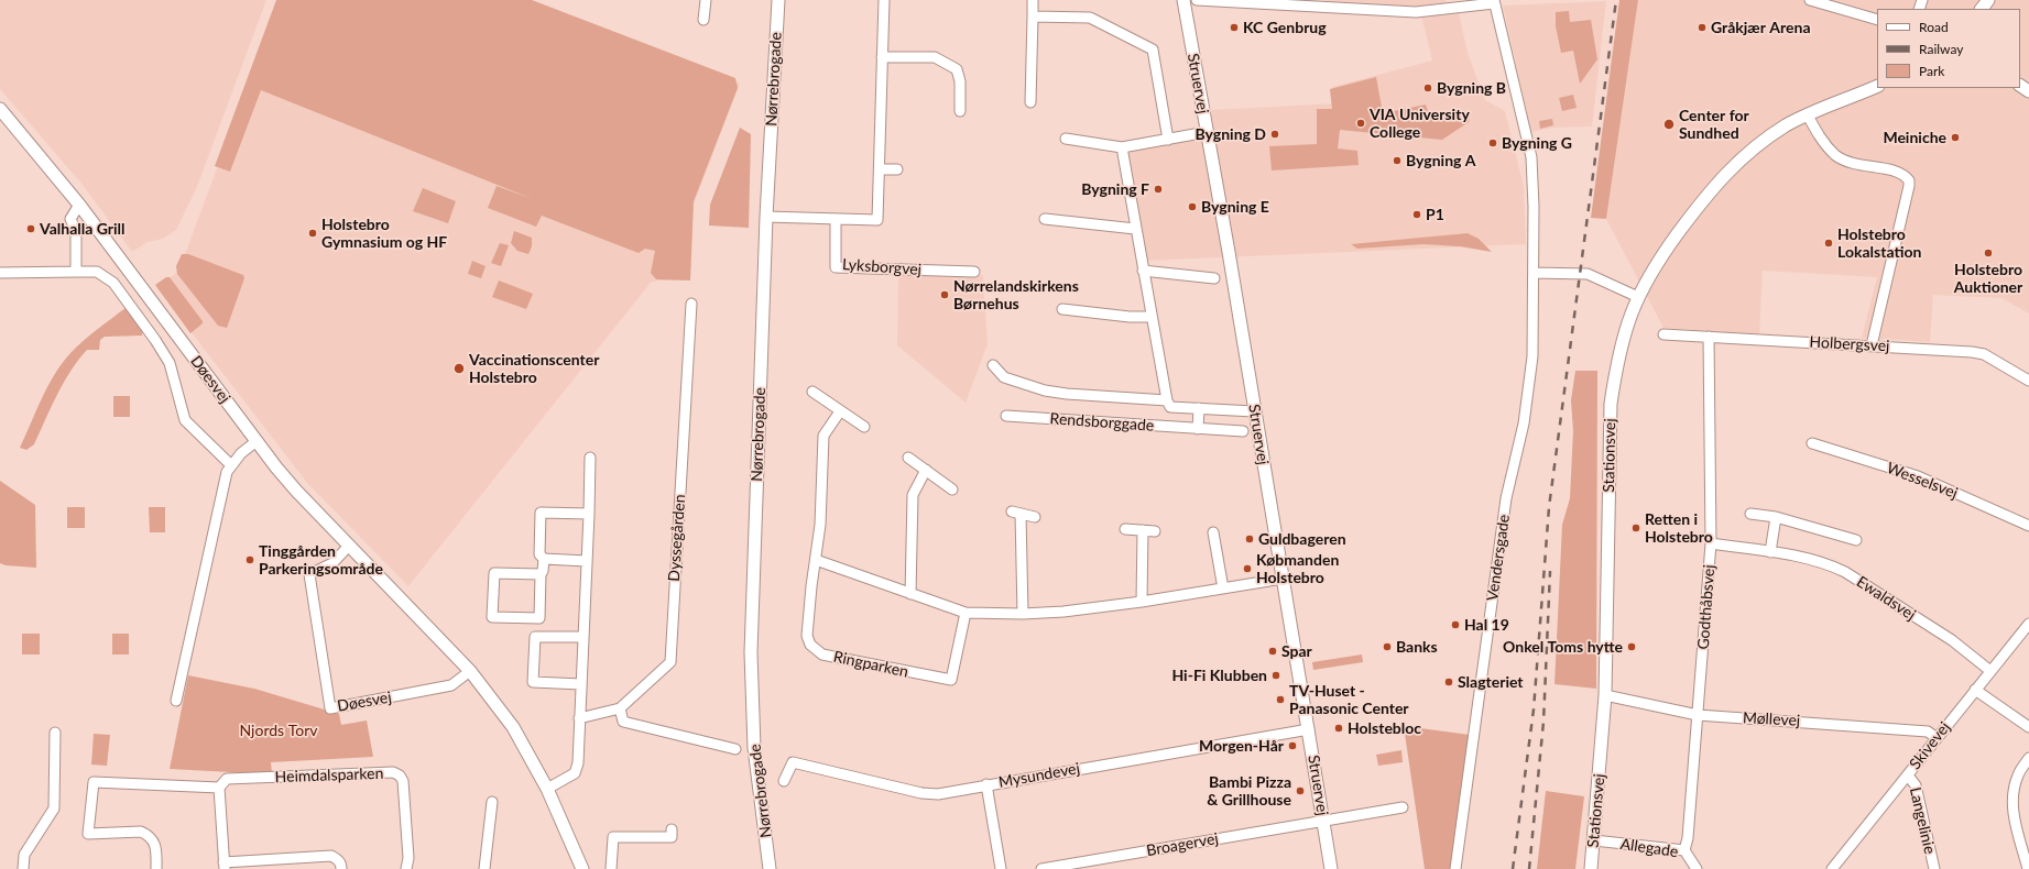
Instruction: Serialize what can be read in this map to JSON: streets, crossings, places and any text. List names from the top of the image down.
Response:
{
  "streets": {
    "street": [
      "Nørrebrogade",
      "Struervej",
      "Lyksborgvej",
      "Holbergsvej",
      "Døesvej",
      "Rendsborggade",
      "Stationsvej",
      "Wesselsvej",
      "Dyssegården",
      "Vendersgade",
      "Ewaldsvej",
      "Godthåbsvej",
      "Ringparken",
      "Møllevej",
      "Skivevej",
      "Heimdalsparken",
      "Mysundevej",
      "Langelinie",
      "Broagervej",
      "Allegade"
    ]
  },
  "crossings": [
    ["Struervej", "Rendsborggade"],
    ["Struervej", "Mysundevej"],
    ["Struervej", "Broagervej"],
    ["Holbergsvej", "Godthåbsvej"],
    ["Stationsvej", "Møllevej"],
    ["Stationsvej", "Allegade"],
    ["Ewaldsvej", "Godthåbsvej"],
    ["Ewaldsvej", "Skivevej"],
    ["Godthåbsvej", "Møllevej"],
    ["Godthåbsvej", "Allegade"],
    ["Møllevej", "Skivevej"],
    ["Skivevej", "Langelinie"]
  ],
  "parks": ["Njords Torv"],
  "places": [
    "KC Genbrug",
    "Gråkjær Arena",
    "Bygning B",
    "VIA University College",
    "Center for Sundhed",
    "Bygning D",
    "Meiniche",
    "Bygning G",
    "Bygning A",
    "Bygning F",
    "Bygning E",
    "P1",
    "Valhalla Grill",
    "Holstebro Gymnasium og HF",
    "Holstebro Lokalstation",
    "Holstebro Auktioner",
    "Nørrelandskirkens Børnehus",
    "Vaccinationscenter Holstebro",
    "Retten i Holstebro",
    "Guldbageren",
    "Tinggården Parkeringsområde",
    "Købmanden Holstebro",
    "Hal 19",
    "Banks",
    "Onkel Toms hytte",
    "Spar",
    "Hi-Fi Klubben",
    "Slagteriet",
    "TV-Huset - Panasonic Center",
    "Holstebloc",
    "Morgen-Hår",
    "Bambi Pizza & Grillhouse"
  ],
  "legend": ["Road", "Railway", "Park"]
}
